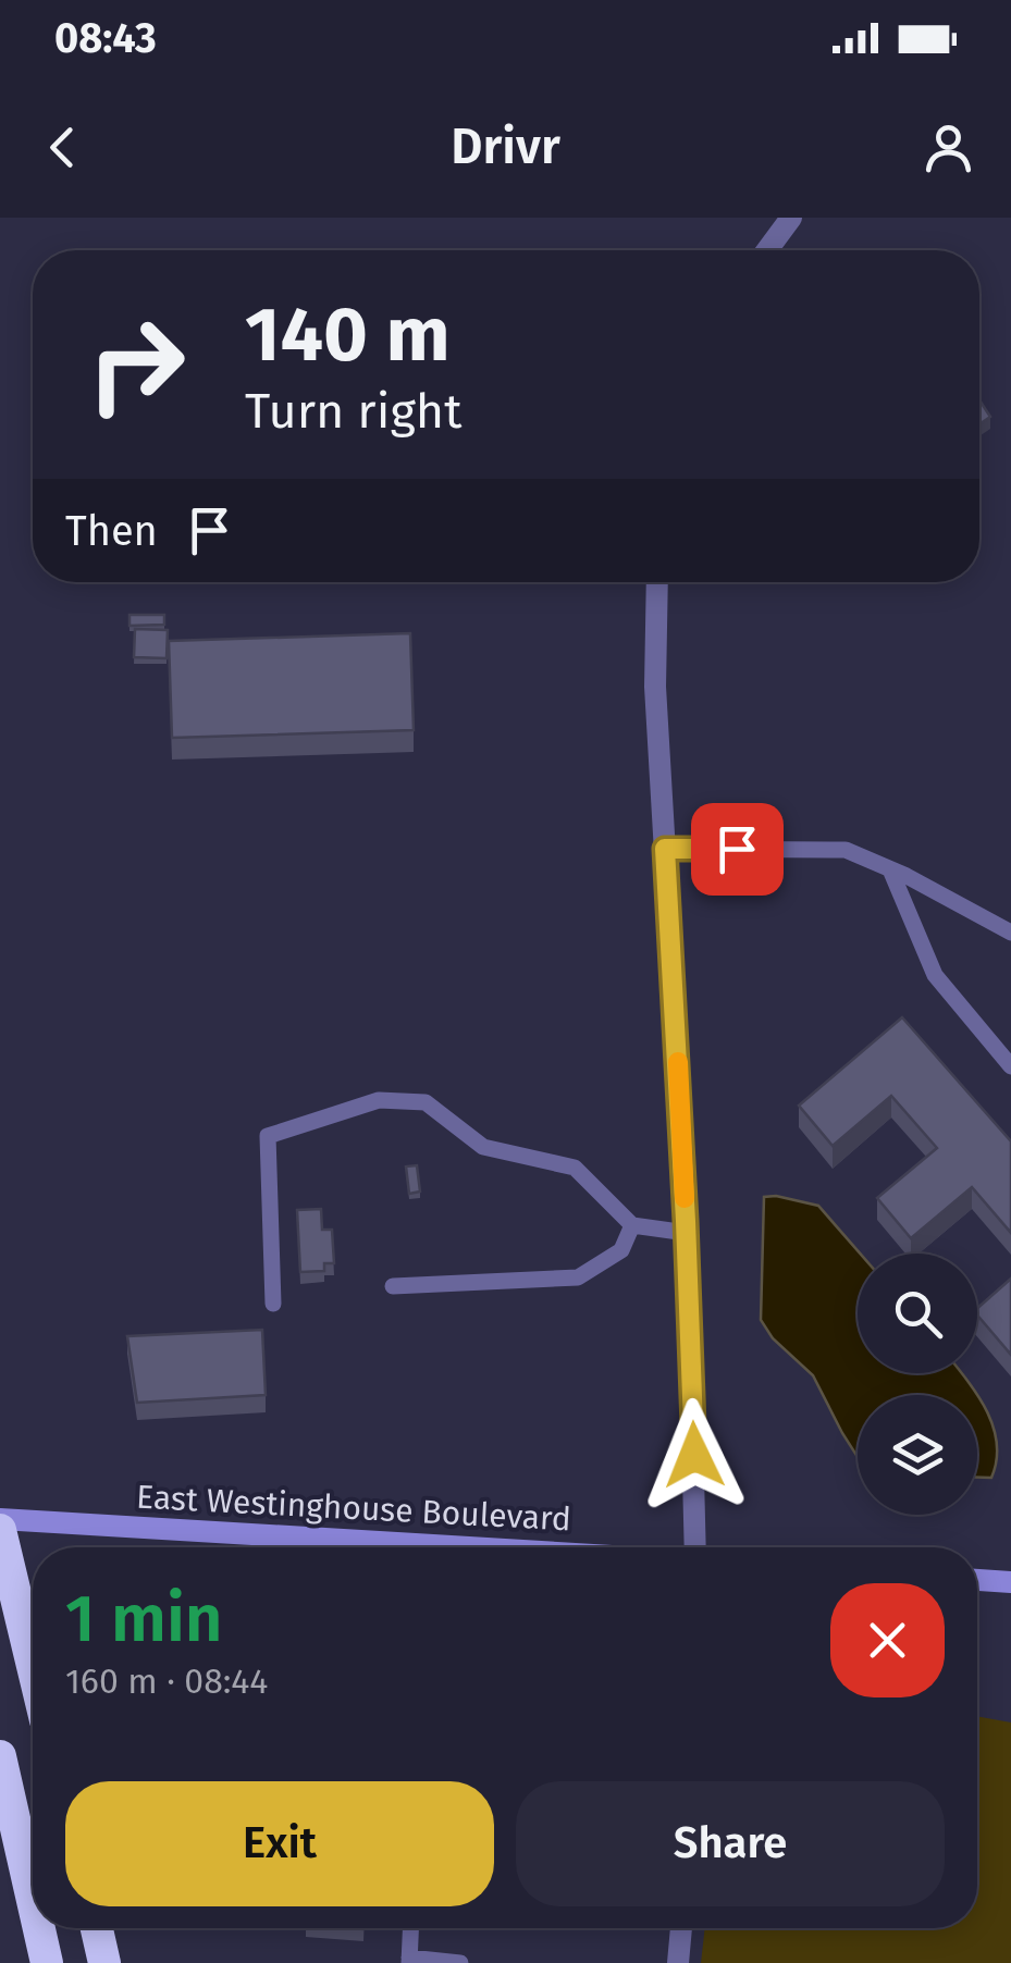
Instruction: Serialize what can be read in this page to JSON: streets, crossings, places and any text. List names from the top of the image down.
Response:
{
  "streets": {
    "main road": ["East Westinghouse Boulevard"]
  },
  "page": {
    "status": "08:43",
    "header": "Drivr",
    "turn": ["140 m", "Turn right"],
    "then": "Then",
    "heading": ["1 min", "160 m · 08:44"],
    "buttons": ["Exit", "Share"]
  }
}
